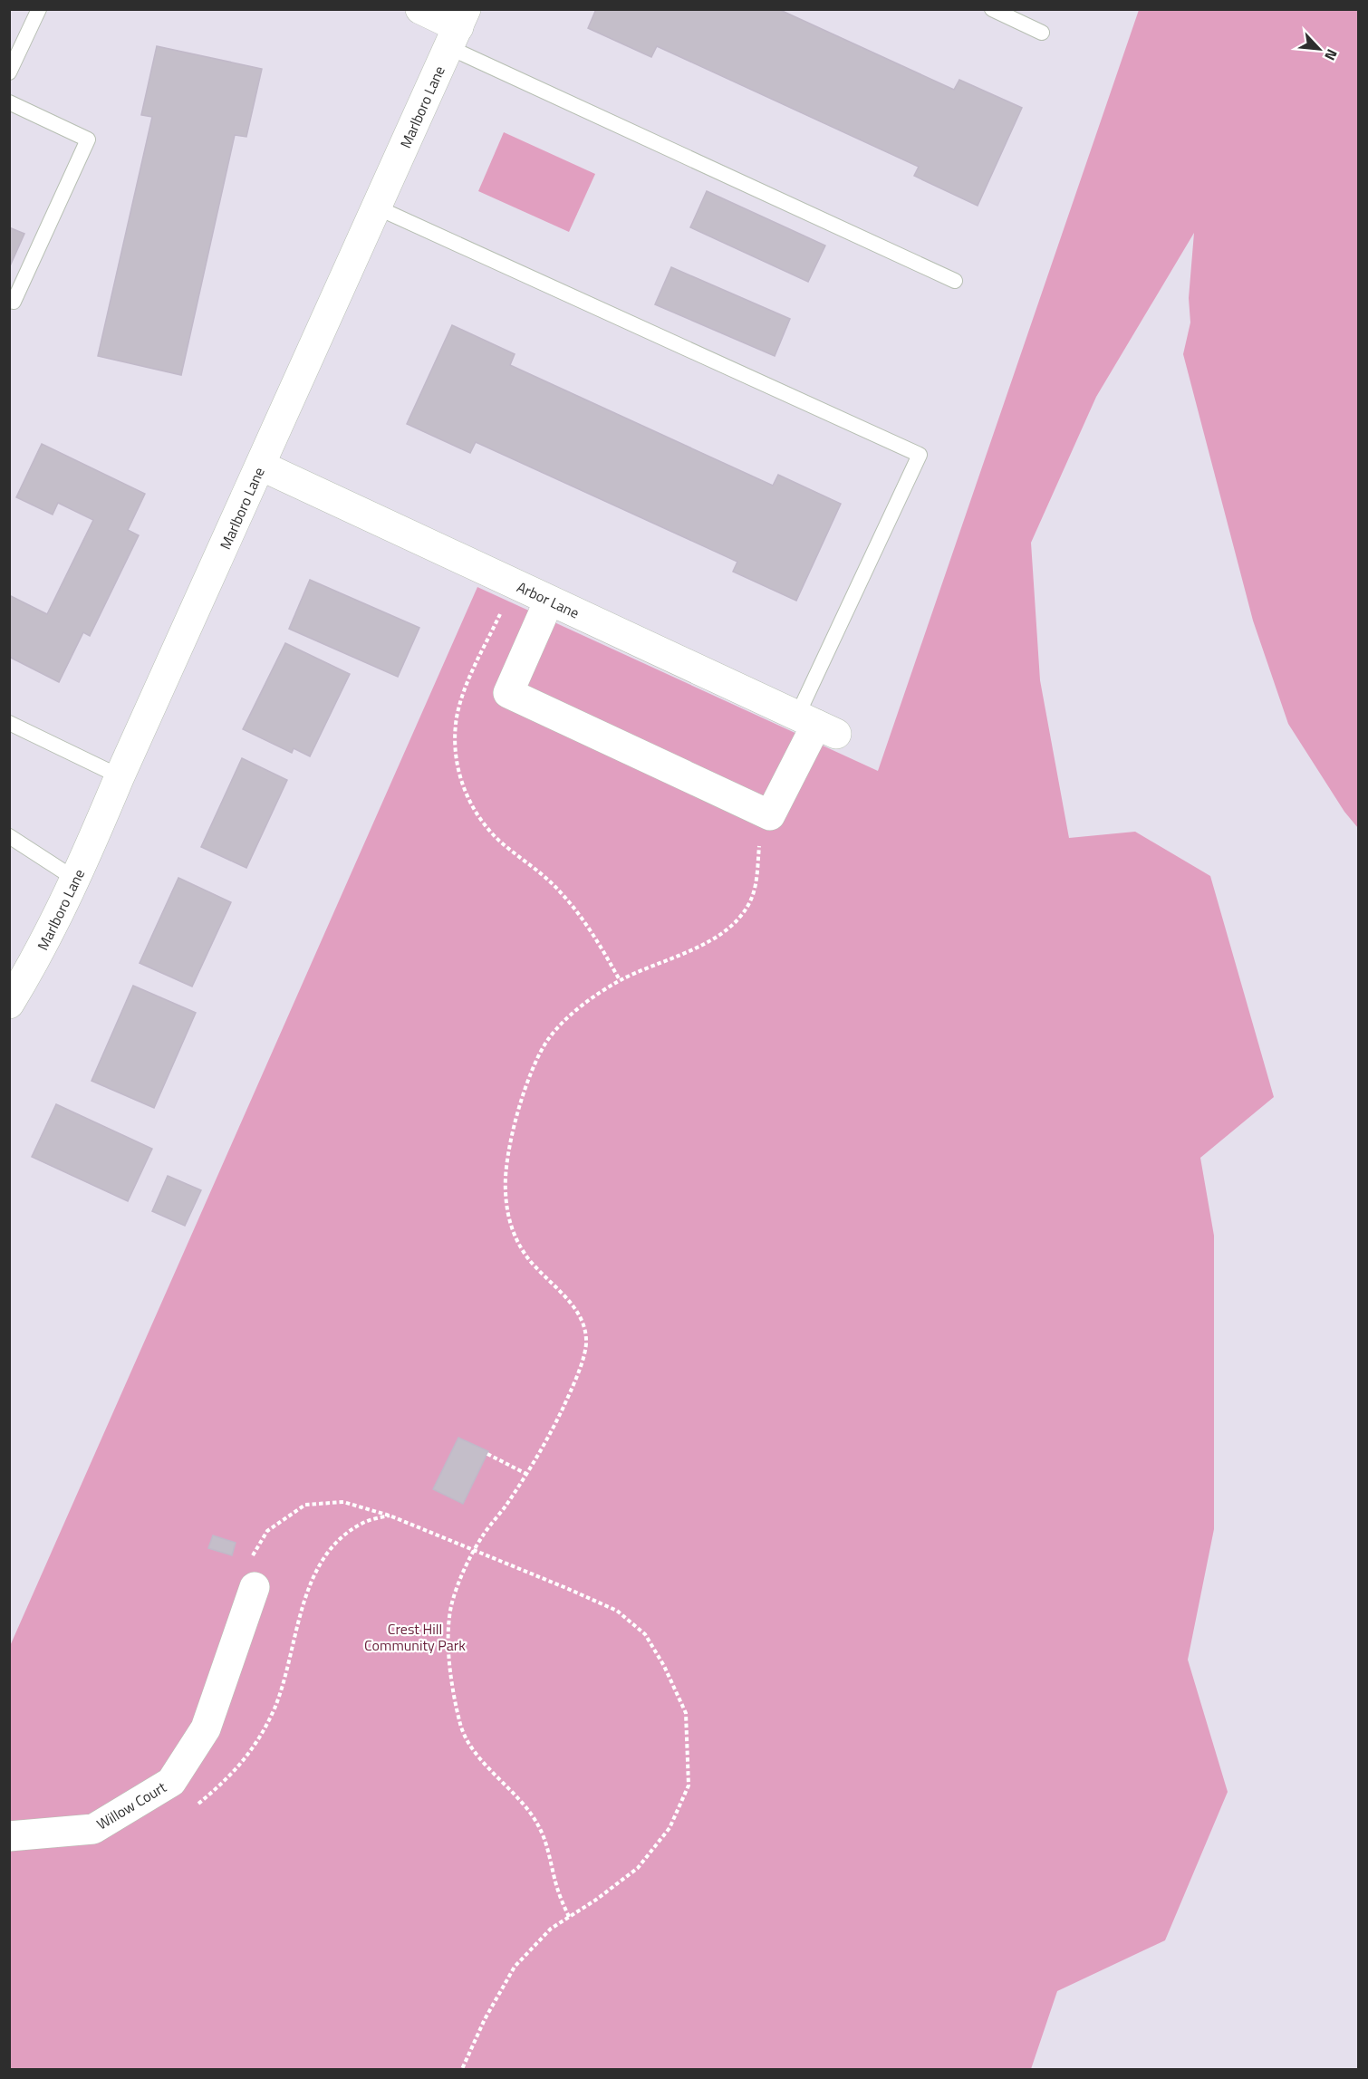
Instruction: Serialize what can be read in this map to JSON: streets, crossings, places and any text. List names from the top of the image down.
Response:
{
  "streets": {
    "street": ["Marlboro Lane", "Arbor Lane", "Willow Court"]
  },
  "crossings": [
    ["Marlboro Lane", "Arbor Lane"]
  ],
  "parks": ["Crest Hill Community Park"],
  "north": "bottom right"
}
